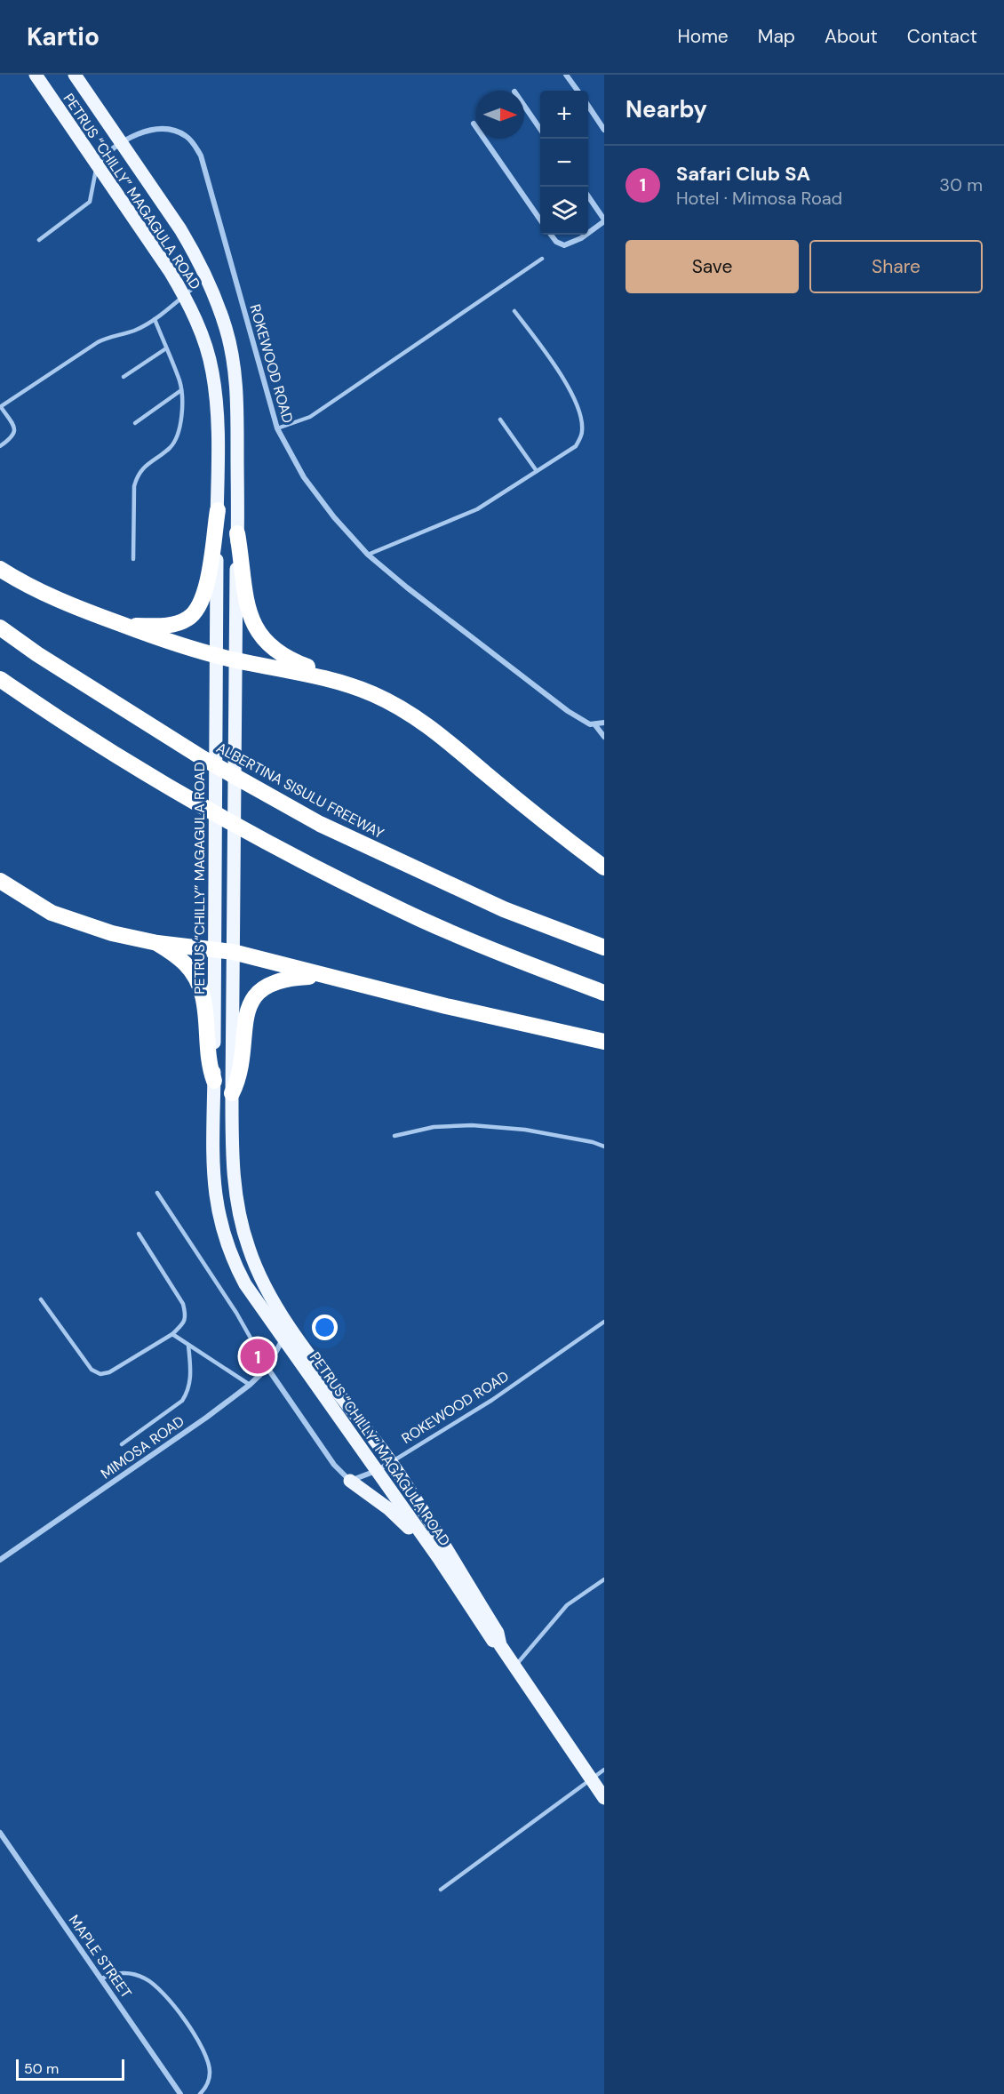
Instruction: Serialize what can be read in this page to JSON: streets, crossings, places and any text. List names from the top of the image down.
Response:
{
  "streets": {
    "highway": ["ALBERTINA SISULU FREEWAY"],
    "main road": ["PETRUS “CHILLY” MAGAGULA ROAD"],
    "street": ["ROKEWOOD ROAD", "MIMOSA ROAD", "MAPLE STREET"]
  },
  "crossings": [
    ["PETRUS “CHILLY” MAGAGULA ROAD", "ROKEWOOD ROAD"],
    ["PETRUS “CHILLY” MAGAGULA ROAD", "MIMOSA ROAD"]
  ],
  "scale_bar": "50 m",
  "north": "right",
  "page": {
    "header": "Kartio",
    "nav": [
      "Home",
      "Map",
      "About",
      "Contact"
    ],
    "heading": "Nearby",
    "map_buttons": ["+", "−"],
    "list": [
      {
        "mark": "1",
        "name": "Safari Club SA",
        "note": "Hotel · Mimosa Road",
        "value": "30 m"
      }
    ],
    "buttons": ["Save", "Share"],
    "pins": "1",
    "scale": "50 m"
  }
}
